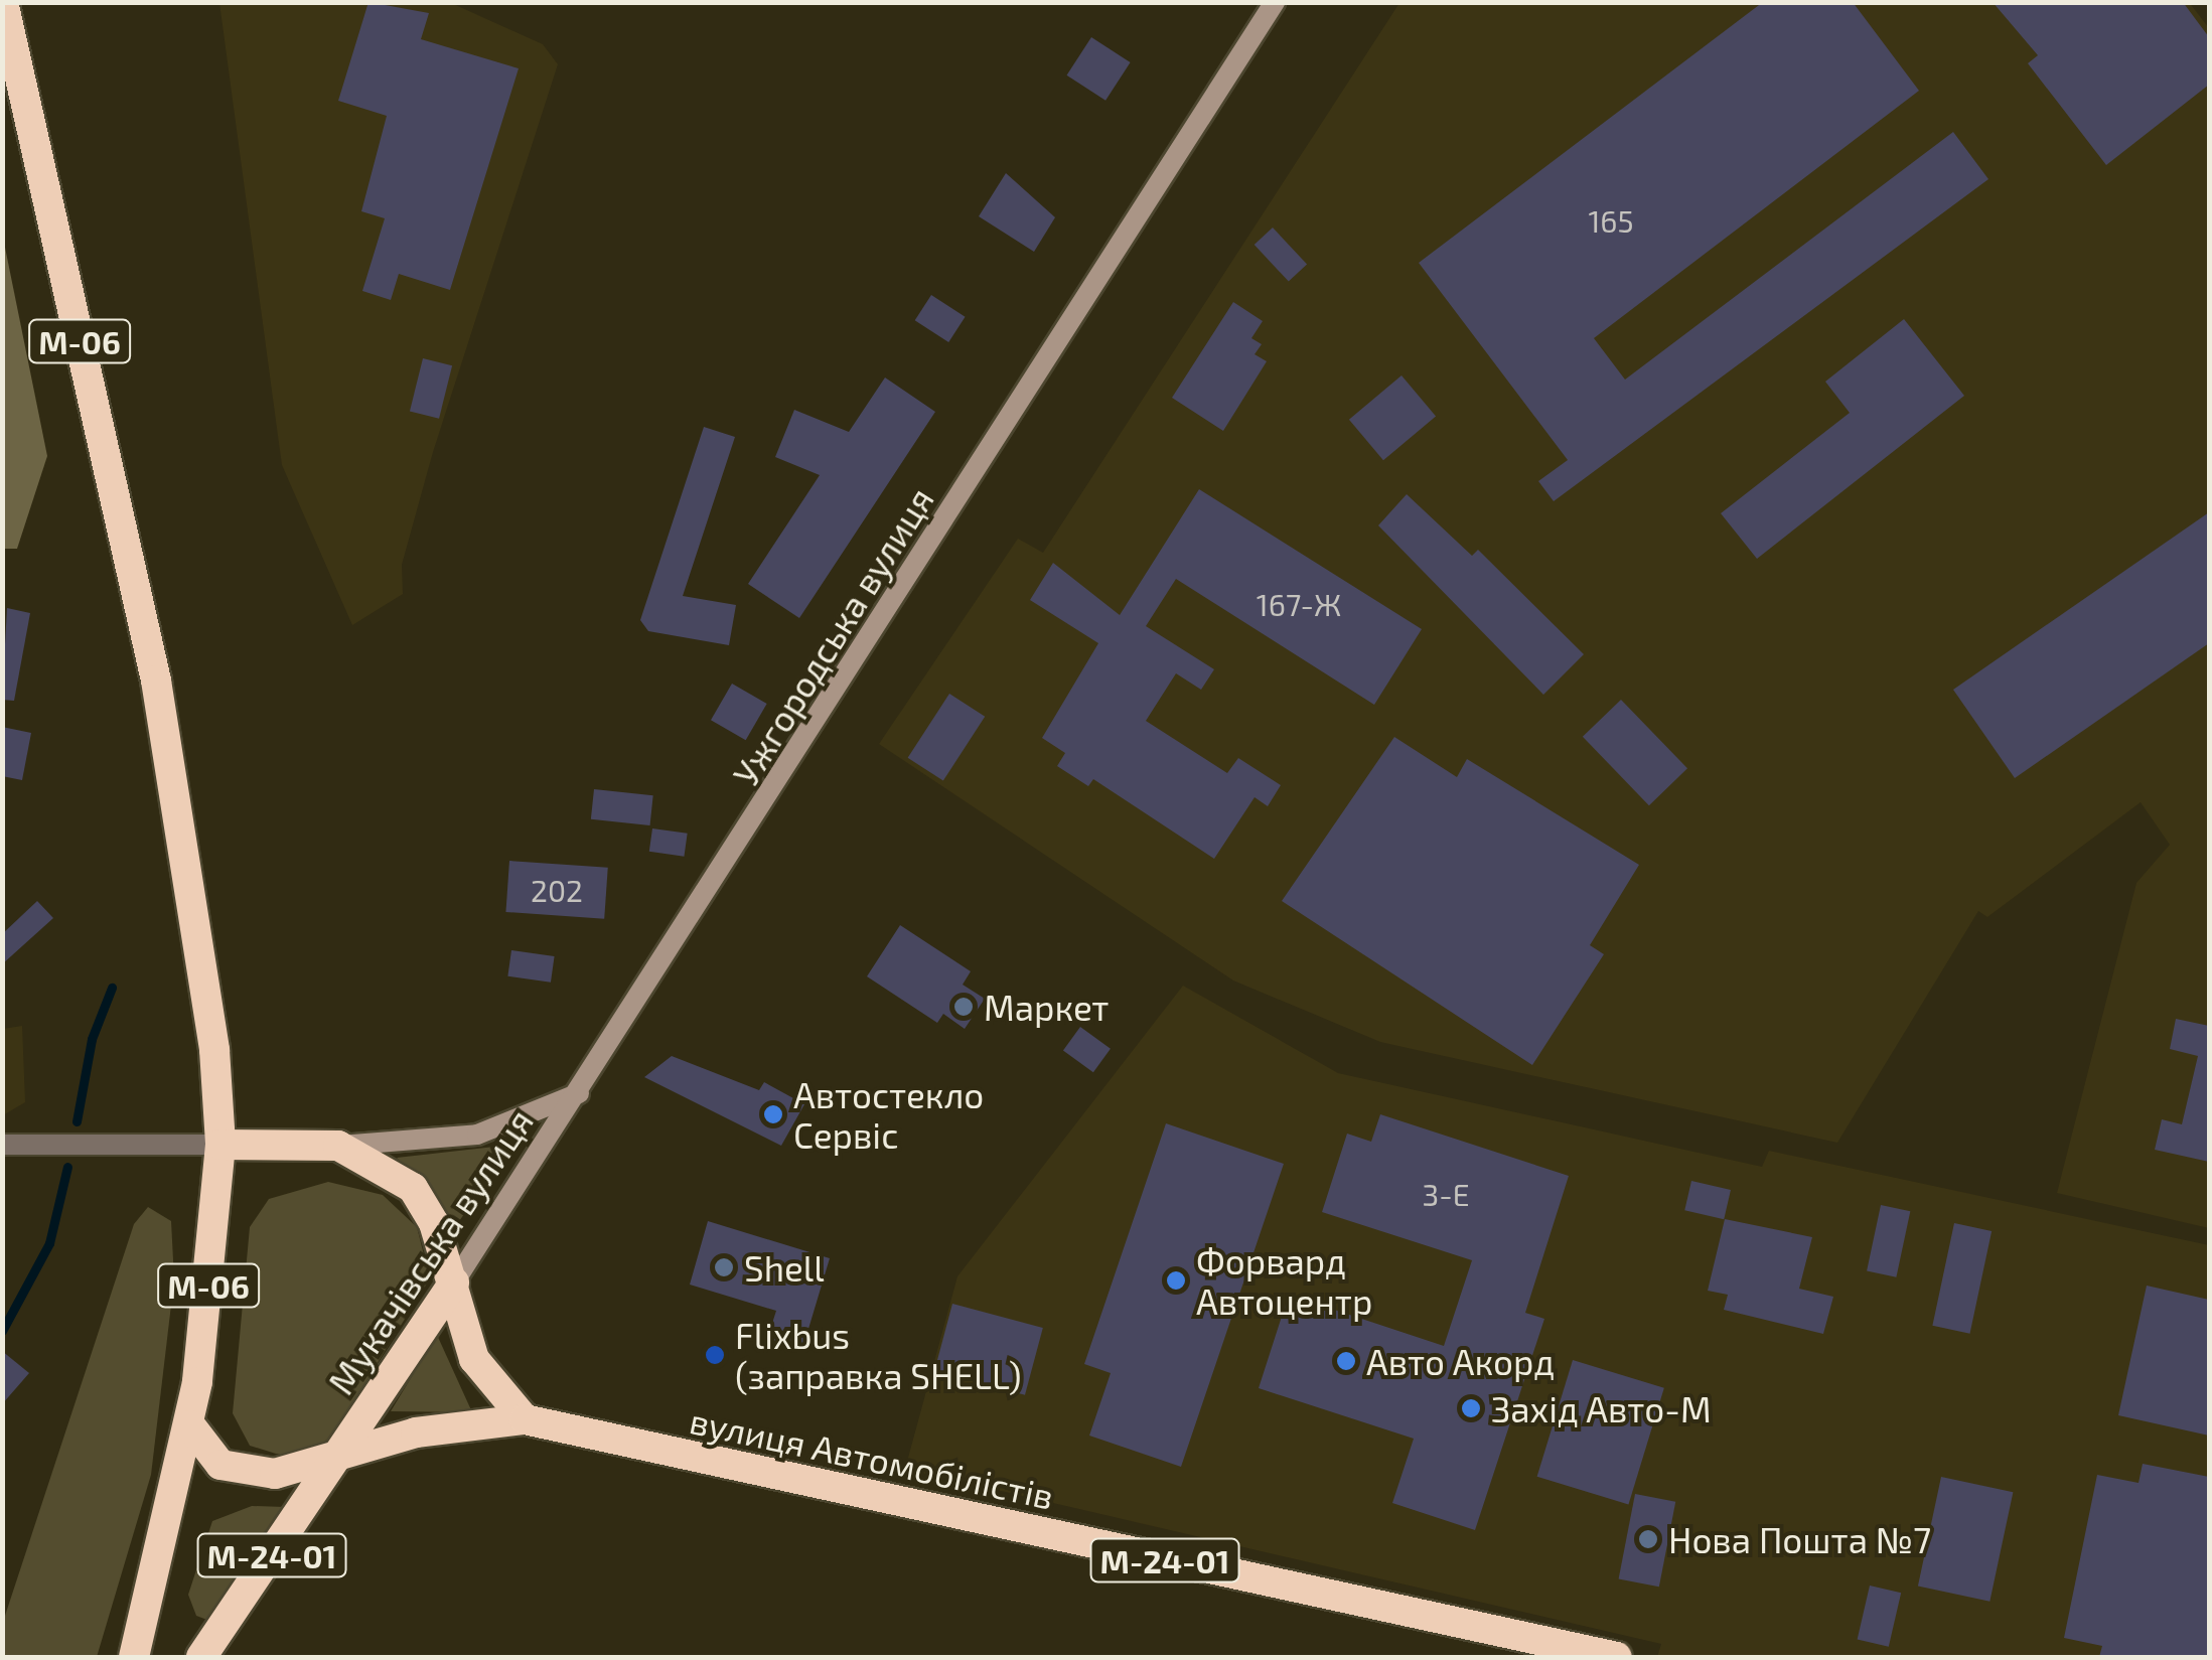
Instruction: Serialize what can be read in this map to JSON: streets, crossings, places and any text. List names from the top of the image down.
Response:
{
  "streets": {
    "highway": [
      "М-06",
      "Мукачівська вулиця",
      "вулиця Автомобілістів",
      "М-24-01"
    ],
    "main road": ["Ужгородська вулиця"]
  },
  "crossings": [
    ["М-06", "М-24-01"],
    ["Ужгородська вулиця", "Мукачівська вулиця"],
    ["Мукачівська вулиця", "вулиця Автомобілістів"],
    ["Мукачівська вулиця", "М-24-01"],
    ["вулиця Автомобілістів", "М-24-01"]
  ],
  "places": [
    "Маркет",
    "Автостекло Сервіс",
    "Shell",
    "Форвард Автоцентр",
    "Flixbus (заправка SHELL)",
    "Авто Акорд",
    "Захід Авто-М",
    "Нова Пошта №7"
  ],
  "house_numbers": [
    "165",
    "167-Ж",
    "202",
    "3-Е"
  ]
}
